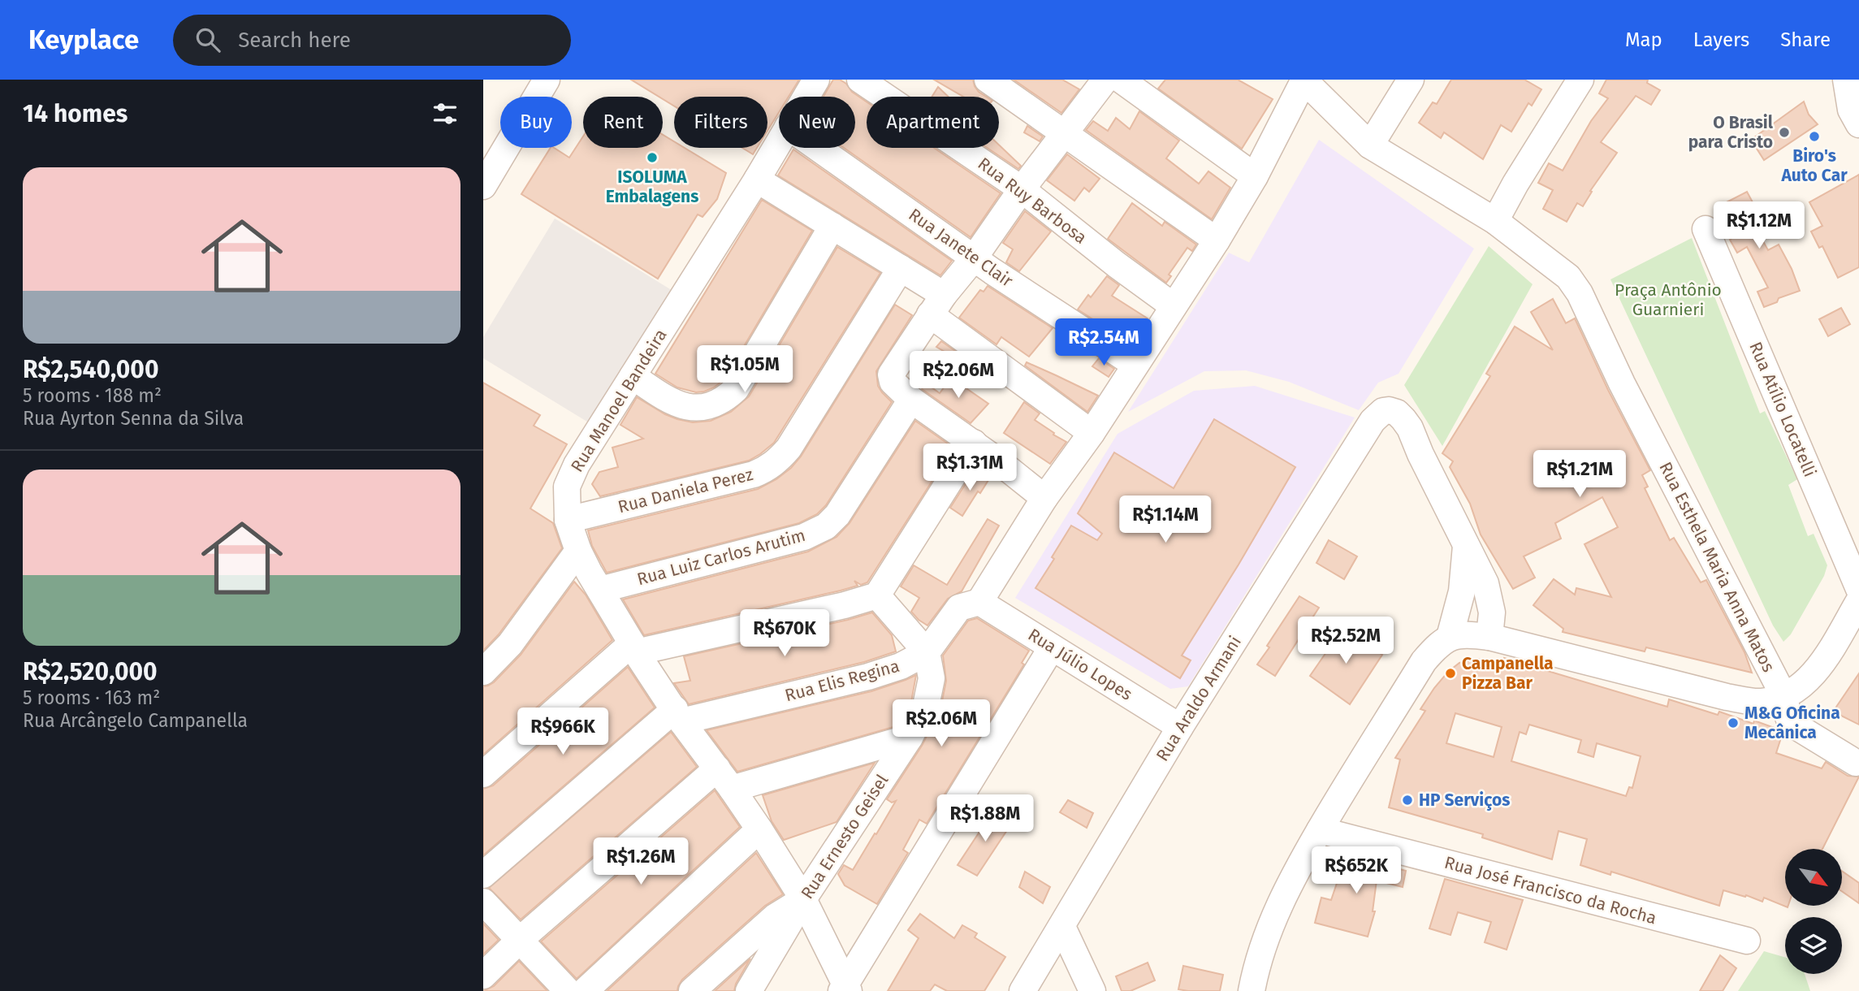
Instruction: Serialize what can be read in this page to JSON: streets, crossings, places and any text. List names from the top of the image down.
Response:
{
  "streets": {
    "street": [
      "Rua Ruy Barbosa",
      "Rua Janete Clair",
      "Rua Manoel Bandeira",
      "Rua Atílio Locatelli",
      "Rua Daniela Perez",
      "Rua Luiz Carlos Arutim",
      "Rua Esthela Maria Anna Matos",
      "Rua Júlio Lopes",
      "Rua Elis Regina",
      "Rua Araldo Armani",
      "Rua Ernesto Geisel",
      "Rua José Francisco da Rocha"
    ]
  },
  "crossings": [
    ["Rua Manoel Bandeira", "Rua Daniela Perez"],
    ["Rua Manoel Bandeira", "Rua Luiz Carlos Arutim"],
    ["Rua Manoel Bandeira", "Rua Elis Regina"],
    ["Rua Manoel Bandeira", "Rua Ernesto Geisel"],
    ["Rua Júlio Lopes", "Rua Elis Regina"],
    ["Rua Júlio Lopes", "Rua Araldo Armani"],
    ["Rua Elis Regina", "Rua Ernesto Geisel"]
  ],
  "parks": ["Praça Antônio Guarnieri"],
  "places": [
    "O Brasil para Cristo",
    "Biro's Auto Car",
    "ISOLUMA Embalagens",
    "Campanella Pizza Bar",
    "M&G Oficina Mecânica",
    "HP Serviços"
  ],
  "north": "bottom right",
  "page": {
    "header": "Keyplace",
    "search": "Search here",
    "nav": ["Map", "Layers", "Share"],
    "heading": "14 homes",
    "chip": [
      "Buy",
      "Rent",
      "Filters",
      "New",
      "Apartment"
    ],
    "list": [
      {
        "name": "R$2,540,000",
        "note": "5 rooms · 188 m² · Rua Ayrton Senna da Silva"
      },
      {
        "name": "R$2,520,000",
        "note": "5 rooms · 163 m² · Rua Arcângelo Campanella"
      }
    ],
    "price": [
      "R$1.12M",
      "R$2.54M",
      "R$1.05M",
      "R$2.06M",
      "R$1.31M",
      "R$1.21M",
      "R$1.14M",
      "R$670K",
      "R$2.52M",
      "R$2.06M",
      "R$966K",
      "R$1.88M",
      "R$1.26M",
      "R$652K"
    ]
  }
}
